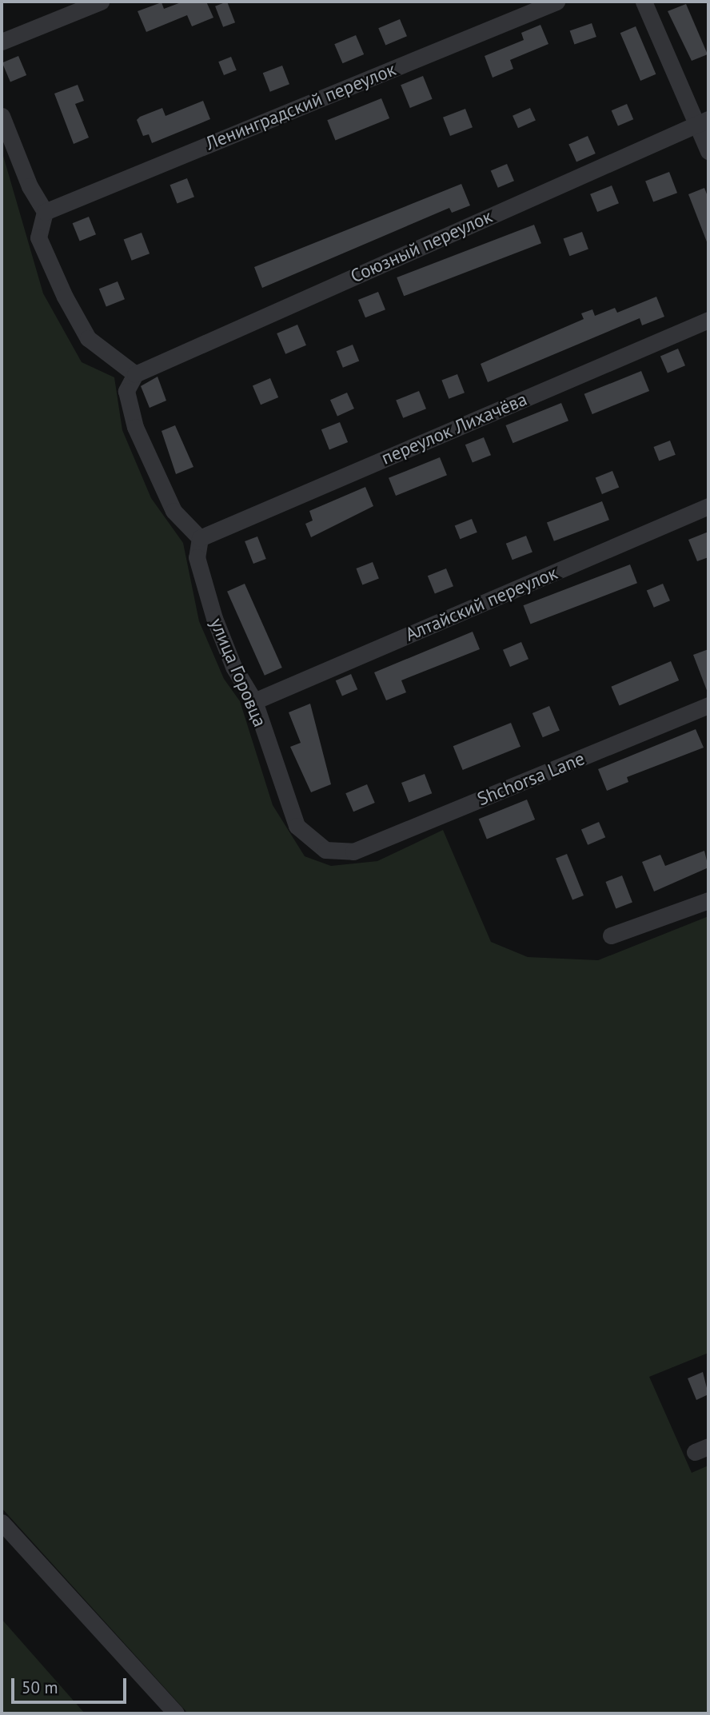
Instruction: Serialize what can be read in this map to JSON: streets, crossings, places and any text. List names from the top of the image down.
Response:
{
  "streets": {
    "street": [
      "Ленинградский переулок",
      "Союзный переулок",
      "переулок Лихачёва",
      "Алтайский переулок",
      "улица Горовца",
      "Shchorsa Lane"
    ]
  },
  "crossings": [
    ["переулок Лихачёва", "улица Горовца"],
    ["Алтайский переулок", "улица Горовца"],
    ["улица Горовца", "Shchorsa Lane"]
  ],
  "scale_bar": "50 m"
}
